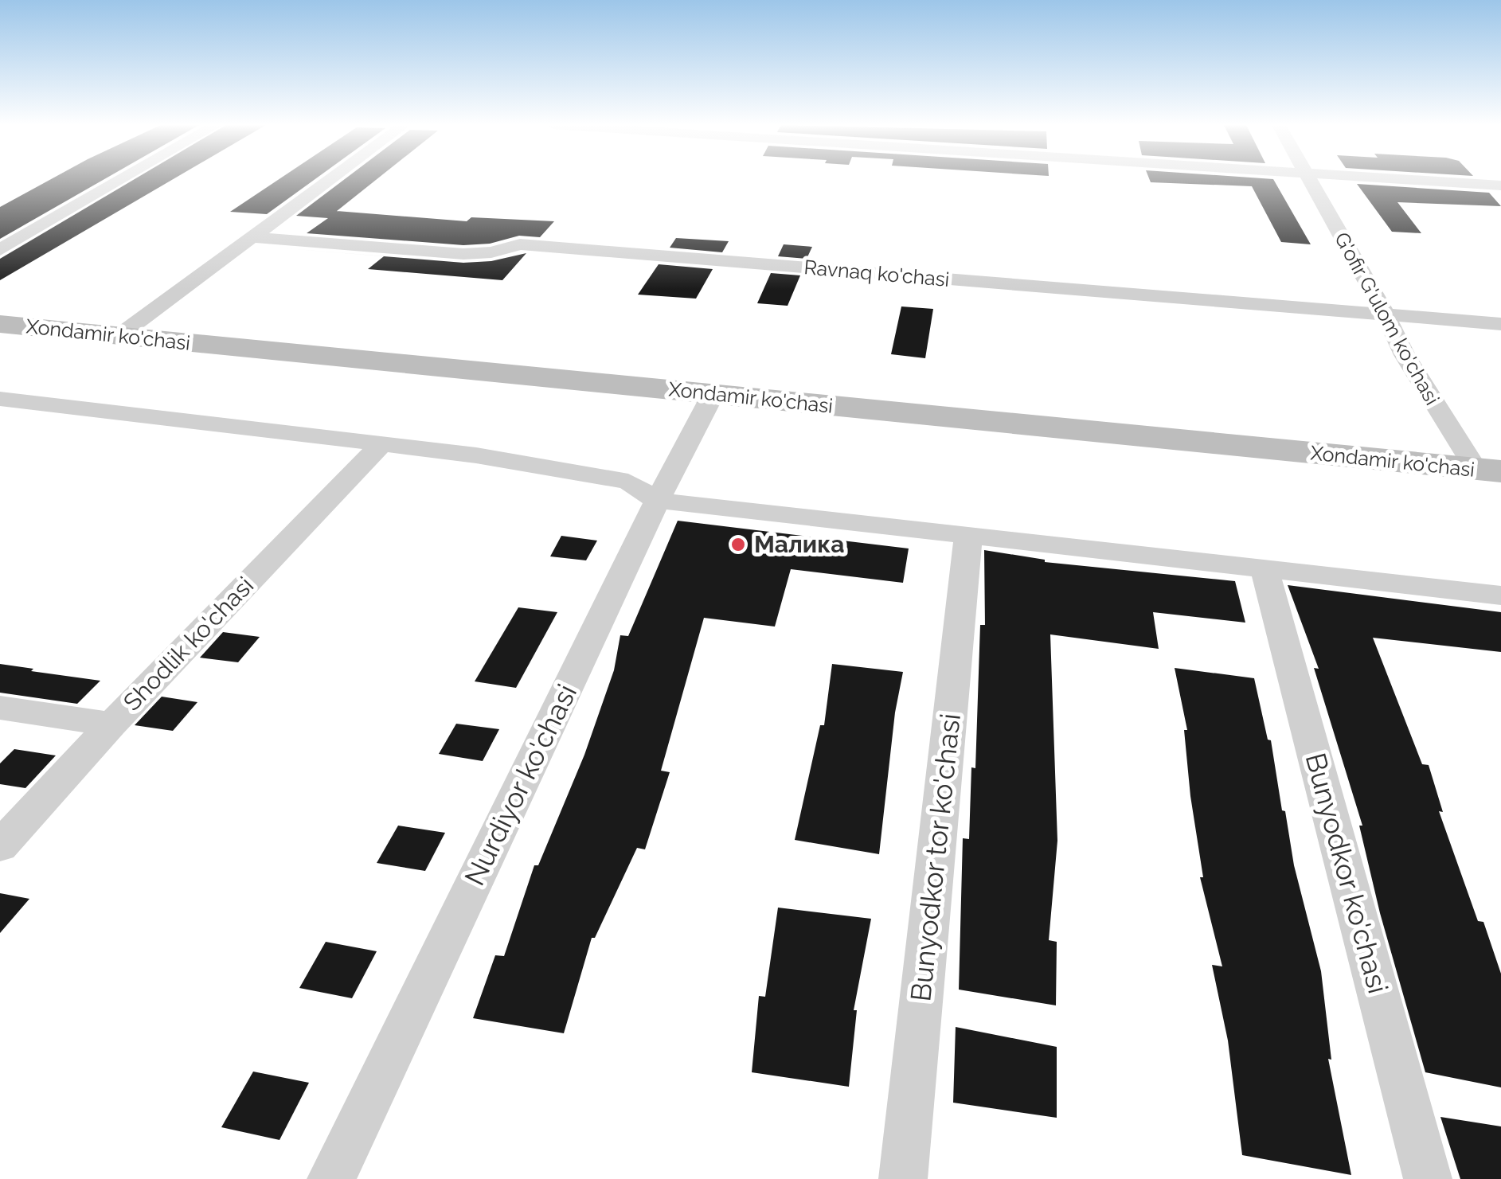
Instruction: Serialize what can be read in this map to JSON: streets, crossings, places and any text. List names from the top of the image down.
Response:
{
  "streets": {
    "main road": ["Xondamir ko'chasi"],
    "street": [
      "Ravnaq ko'chasi",
      "G'ofir G'ulom ko'chasi",
      "Shodlik ko'chasi",
      "Nurdiyor ko'chasi",
      "Bunyodkor tor ko'chasi",
      "Bunyodkor ko'chasi"
    ]
  },
  "crossings": [
    ["Ravnaq ko'chasi", "G'ofir G'ulom ko'chasi"],
    ["G'ofir G'ulom ko'chasi", "Xondamir ko'chasi"],
    ["Xondamir ko'chasi", "Nurdiyor ko'chasi"]
  ],
  "places": ["Малика"]
}
